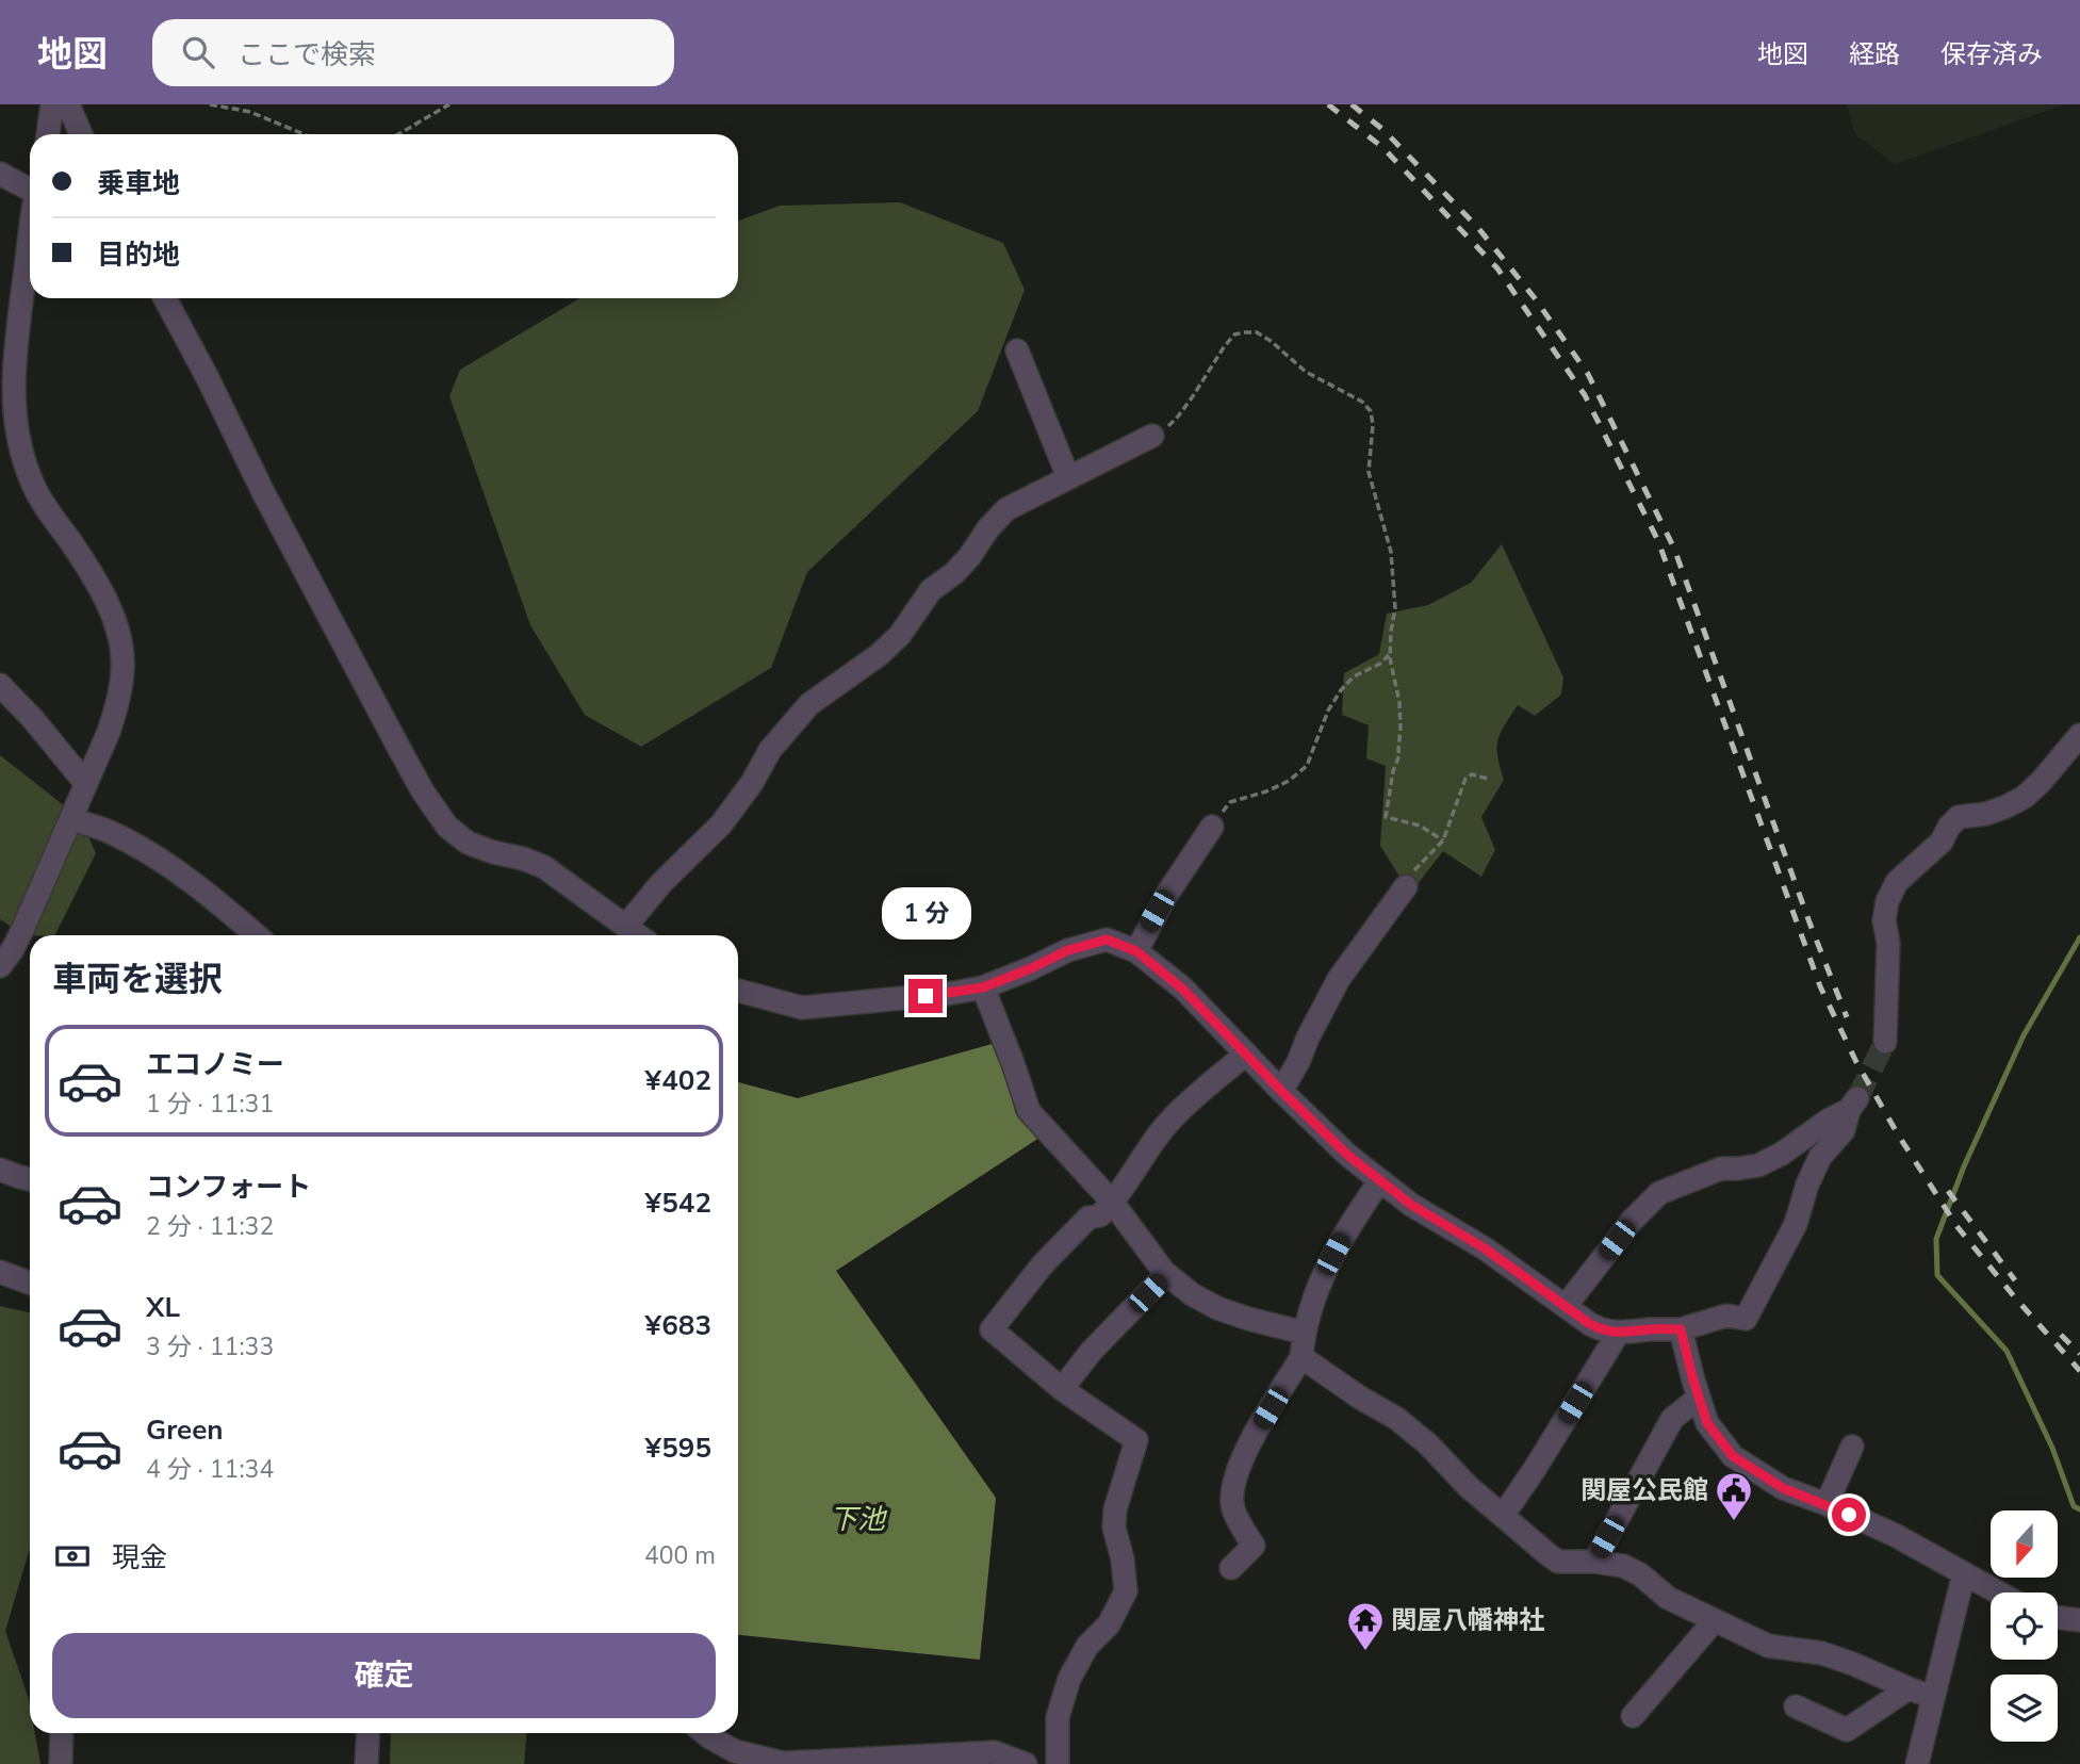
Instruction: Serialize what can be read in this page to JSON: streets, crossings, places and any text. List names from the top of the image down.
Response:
{
  "water": ["下池"],
  "places": {
    "public building": ["関屋公民館"],
    "temple": ["関屋八幡神社"]
  },
  "north": "bottom",
  "page": {
    "header": "地図",
    "search": "ここで検索",
    "nav": ["地図", "経路", "保存済み"],
    "banner": ["乗車地", "目的地"],
    "bubble": "1 分",
    "heading": "車両を選択",
    "list": [
      {
        "name": "エコノミー",
        "note": "1 分 · 11:31",
        "value": "¥402"
      },
      {
        "name": "コンフォート",
        "note": "2 分 · 11:32",
        "value": "¥542"
      },
      {
        "name": "XL",
        "note": "3 分 · 11:33",
        "value": "¥683"
      },
      {
        "name": "Green",
        "note": "4 分 · 11:34",
        "value": "¥595"
      }
    ],
    "pay": ["現金", "400 m"],
    "buttons": "確定"
  }
}
